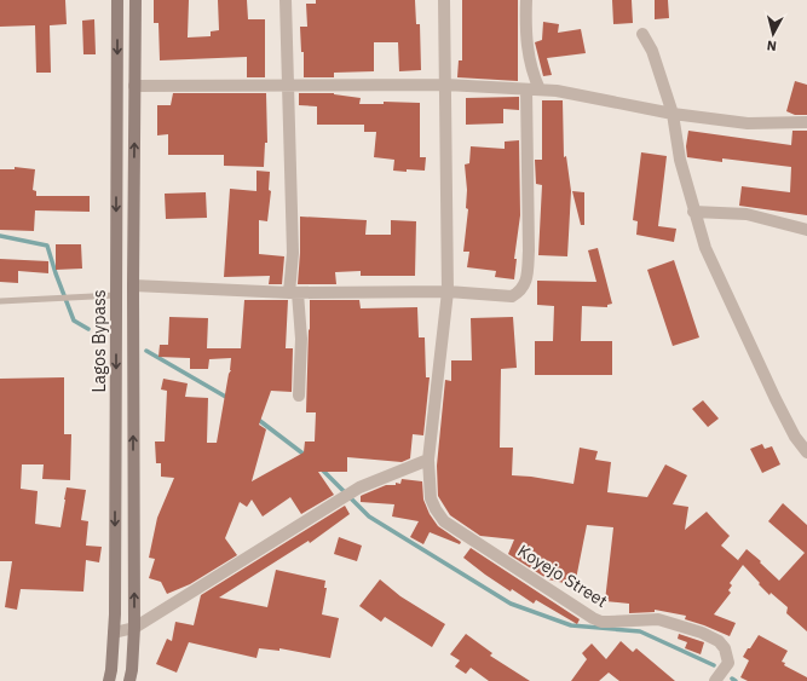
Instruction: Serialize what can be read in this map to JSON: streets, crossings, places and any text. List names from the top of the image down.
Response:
{
  "streets": {
    "main road": ["Lagos Bypass"],
    "street": ["Koyejo Street"]
  },
  "north": "bottom"
}
